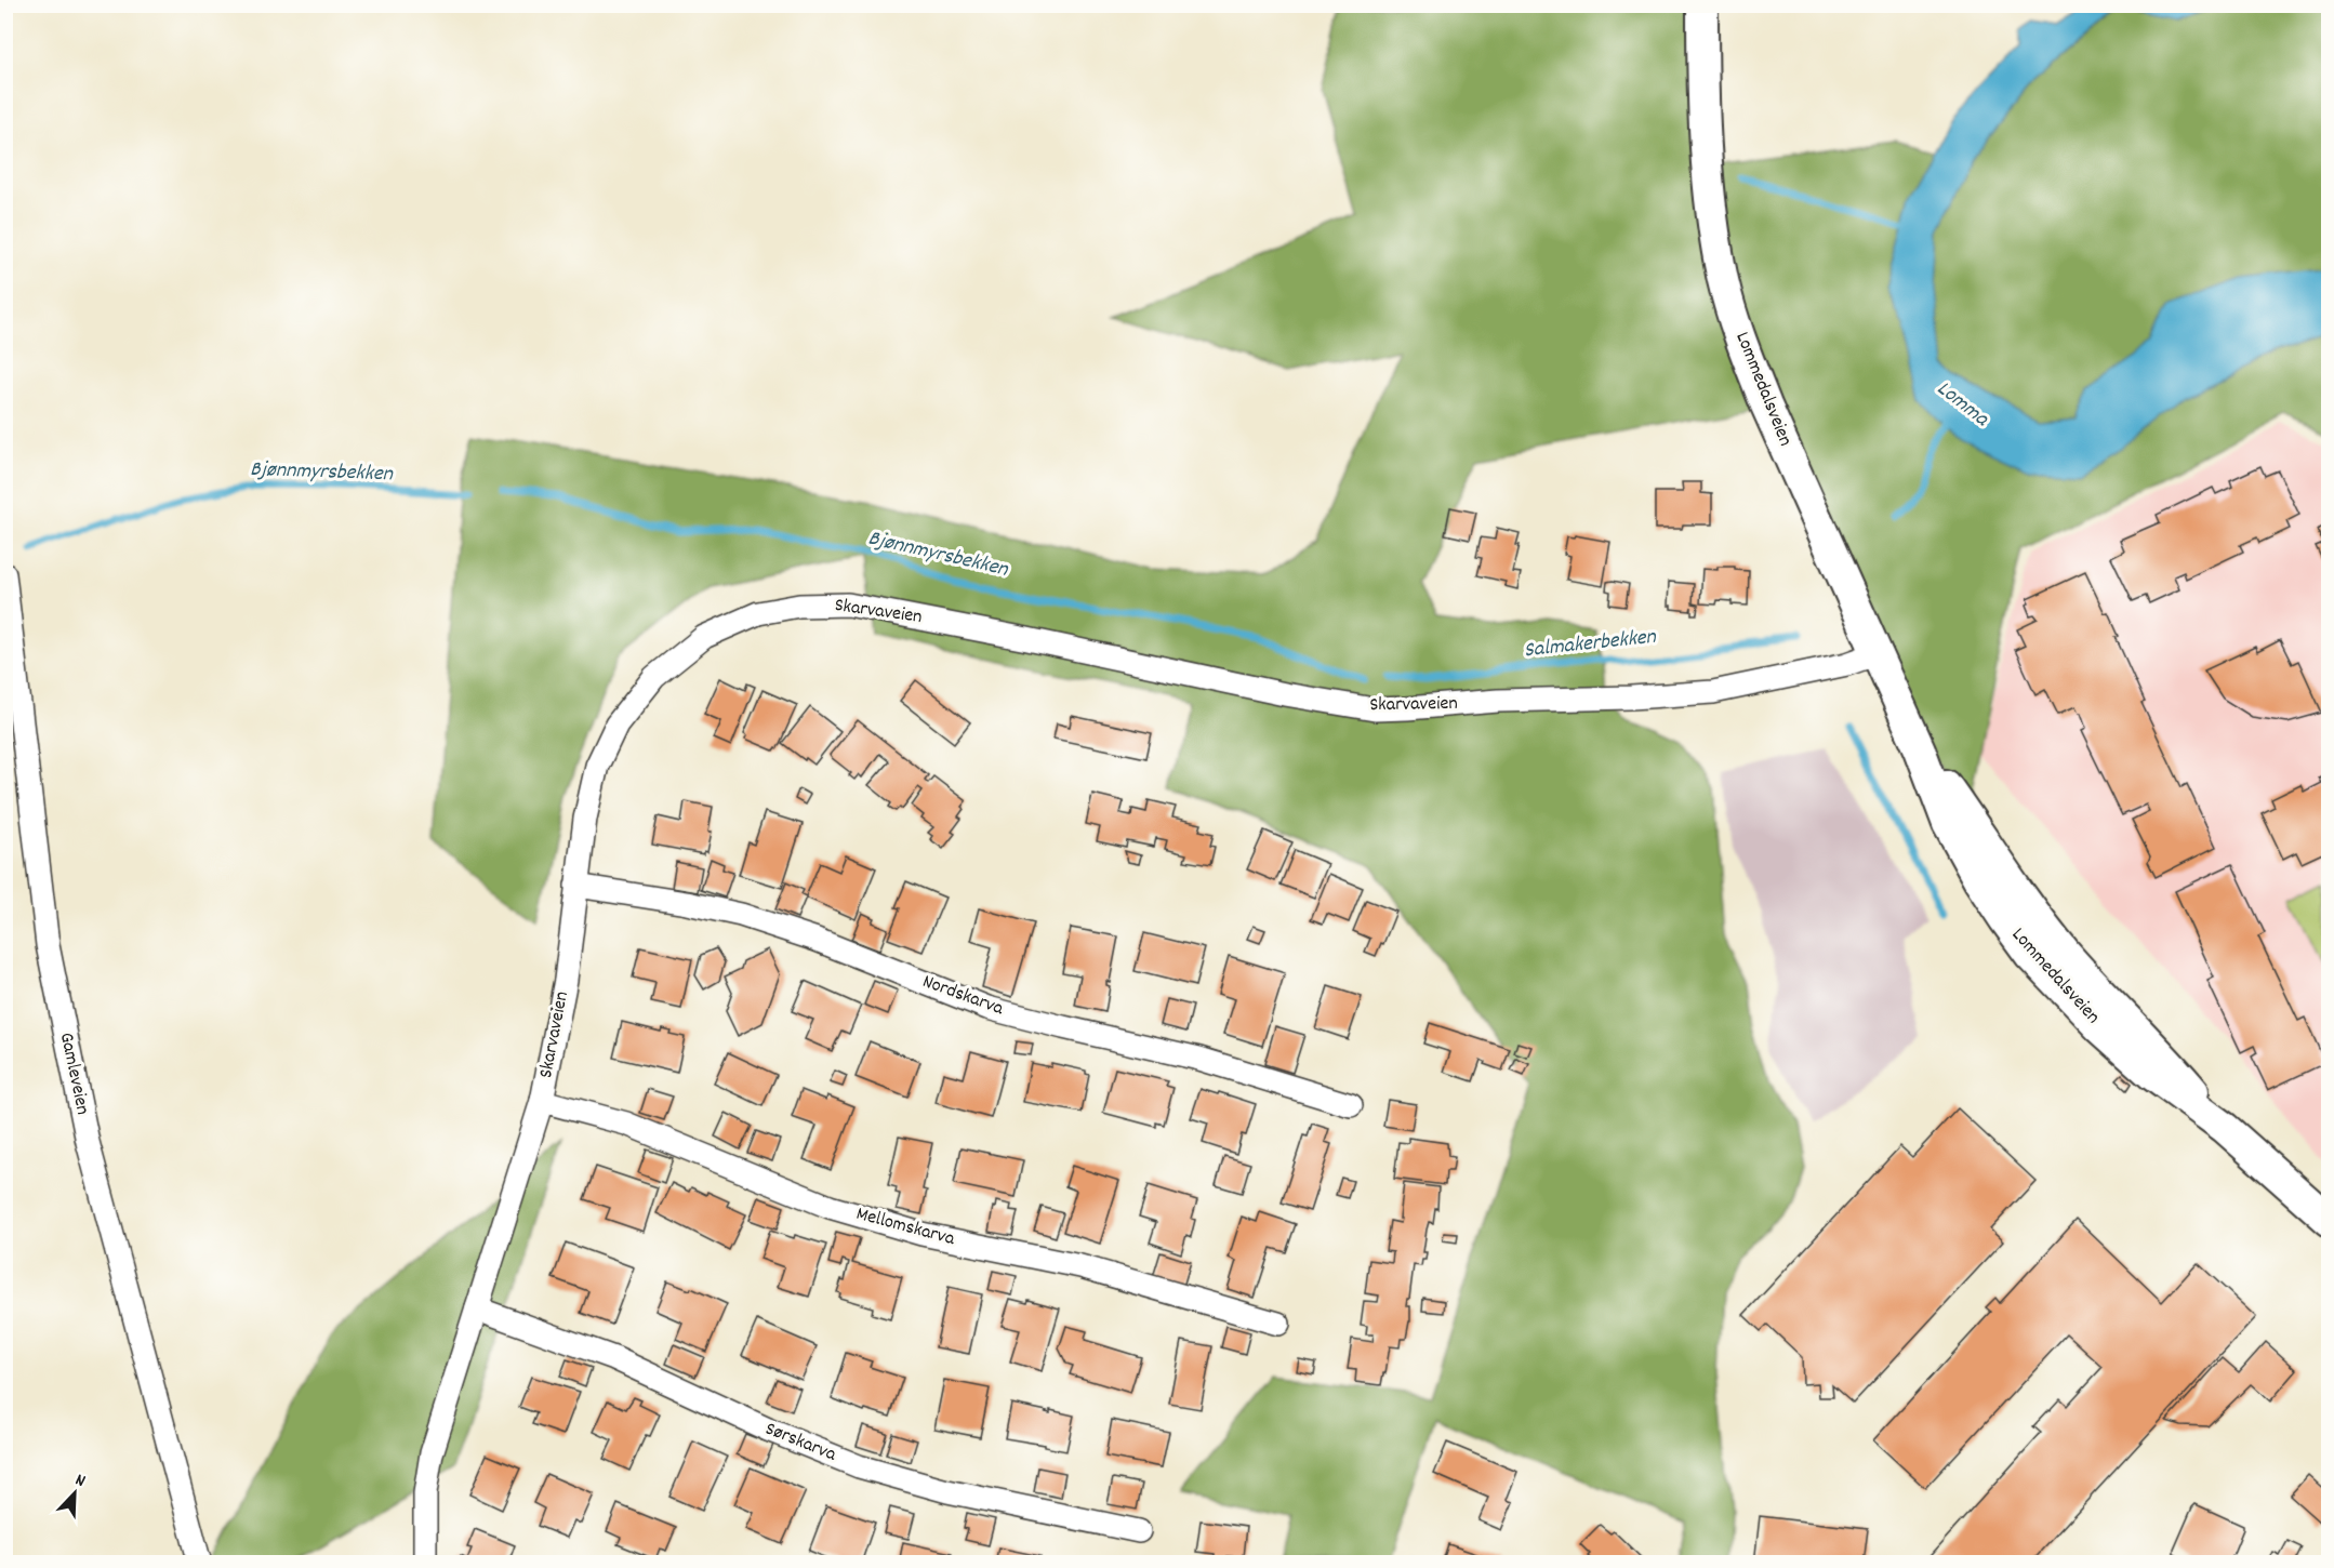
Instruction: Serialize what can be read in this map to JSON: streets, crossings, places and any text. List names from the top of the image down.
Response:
{
  "streets": {
    "main road": ["Lommedalsveien"],
    "street": [
      "Skarvaveien",
      "Nordskarva",
      "Gamleveien",
      "Mellomskarva",
      "Sørskarva"
    ]
  },
  "crossings": [
    ["Lommedalsveien", "Skarvaveien"],
    ["Skarvaveien", "Nordskarva"],
    ["Skarvaveien", "Mellomskarva"],
    ["Skarvaveien", "Sørskarva"]
  ],
  "water": ["Lomma", "Bjønnmyrsbekken", "Salmakerbekken"],
  "north": "top right"
}
